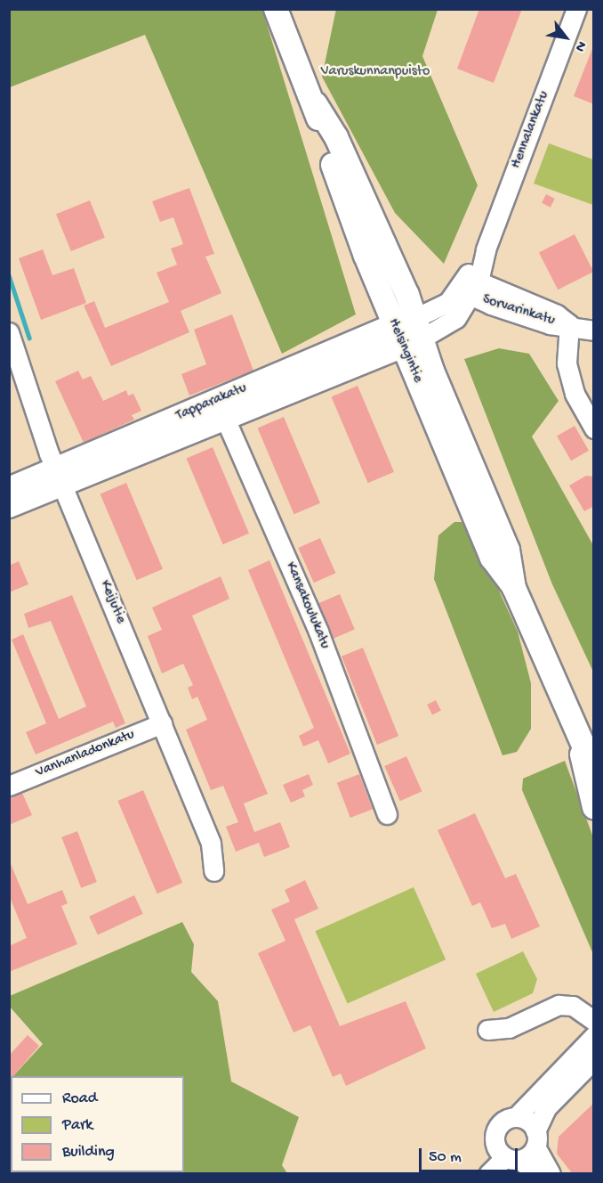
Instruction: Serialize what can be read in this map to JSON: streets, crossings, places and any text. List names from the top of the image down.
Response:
{
  "streets": {
    "main road": ["Helsingintie", "Tapparakatu"],
    "street": [
      "Hennalankatu",
      "Sorvarinkatu",
      "Keijutie",
      "Kansakoulukatu",
      "Vanhanladonkatu"
    ]
  },
  "crossings": [
    ["Hennalankatu", "Sorvarinkatu"],
    ["Hennalankatu", "Helsingintie"],
    ["Hennalankatu", "Tapparakatu"],
    ["Helsingintie", "Tapparakatu"],
    ["Tapparakatu", "Keijutie"],
    ["Tapparakatu", "Kansakoulukatu"],
    ["Keijutie", "Vanhanladonkatu"]
  ],
  "parks": ["Varuskunnanpuisto"],
  "legend": ["Road", "Park", "Building"],
  "scale_bar": "50 m",
  "north": "bottom right"
}
